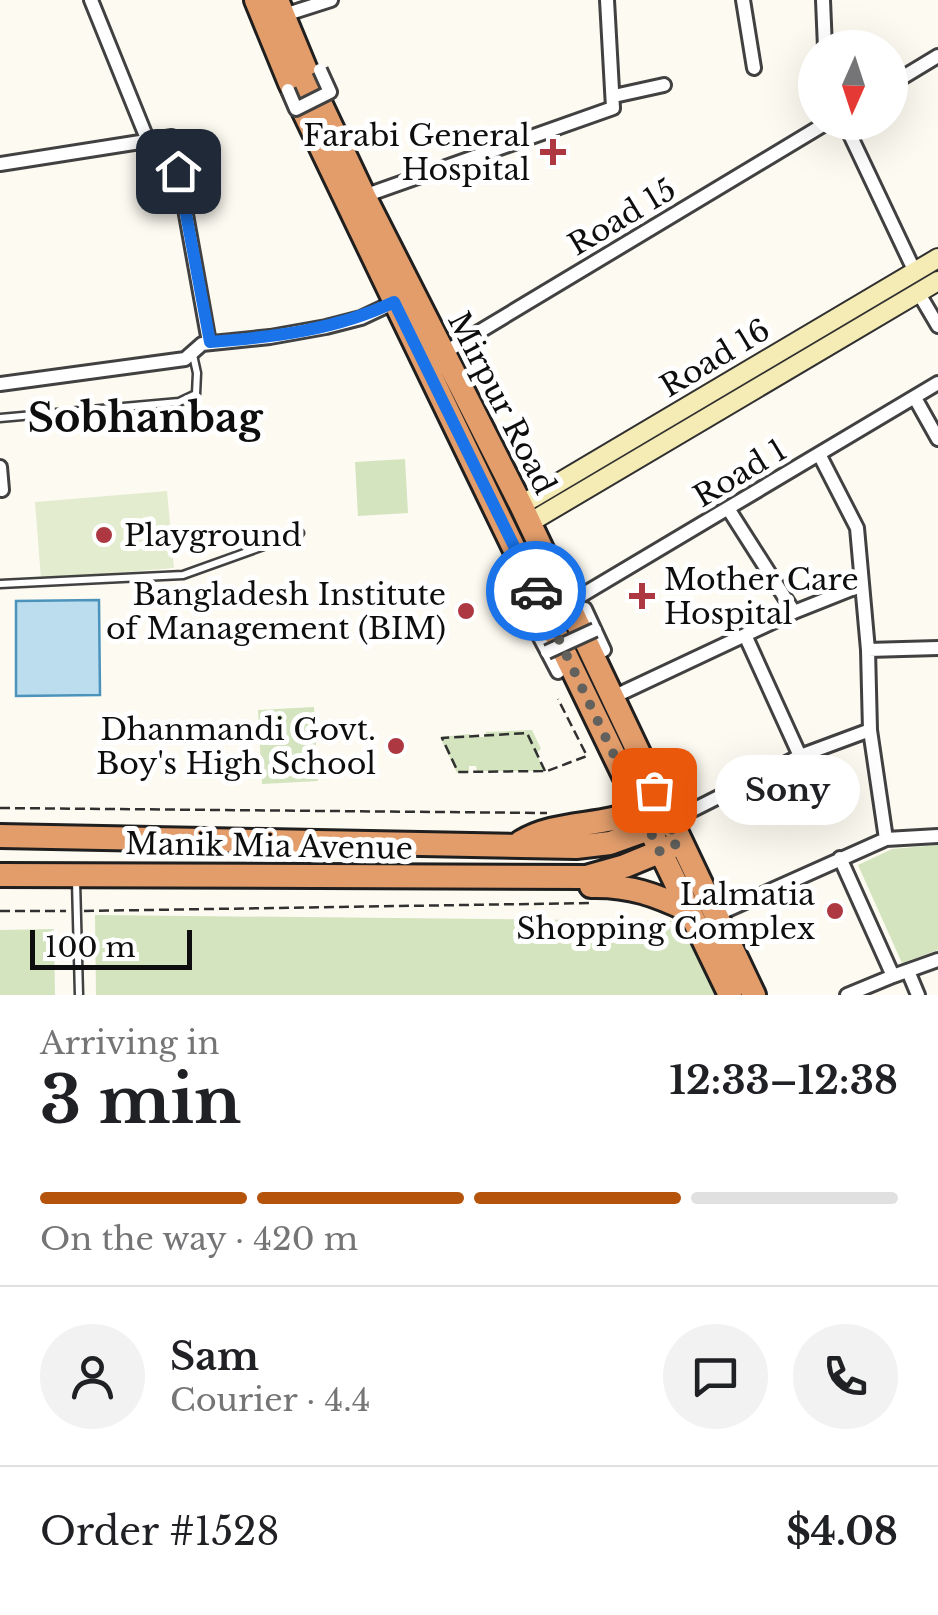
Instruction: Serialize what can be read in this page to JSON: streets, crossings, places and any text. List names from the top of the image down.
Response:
{
  "streets": {
    "highway": ["Mirpur Road", "Manik Mia Avenue"],
    "main road": ["Road 16"],
    "street": ["Road 15", "Road 1"]
  },
  "crossings": [
    ["Road 15", "Mirpur Road"],
    ["Road 16", "Mirpur Road"],
    ["Mirpur Road", "Road 1"],
    ["Mirpur Road", "Manik Mia Avenue"]
  ],
  "districts": ["Sobhanbag"],
  "places": {
    "health": ["Farabi General Hospital", "Mother Care Hospital"],
    "other": [
      "Playground",
      "Bangladesh Institute of Management (BIM)",
      "Dhanmandi Govt. Boy's High School",
      "Sony",
      "Lalmatia Shopping Complex"
    ]
  },
  "scale_bar": "100 m",
  "north": "bottom",
  "page": {
    "bubble": "Sony",
    "scale": "100 m",
    "heading": ["3 min", "Arriving in", "12:33–12:38"],
    "panel": [
      "Sam",
      "Courier · 4.4",
      "Order #1528",
      "$4.08"
    ],
    "bar": "On the way · 420 m"
  }
}
